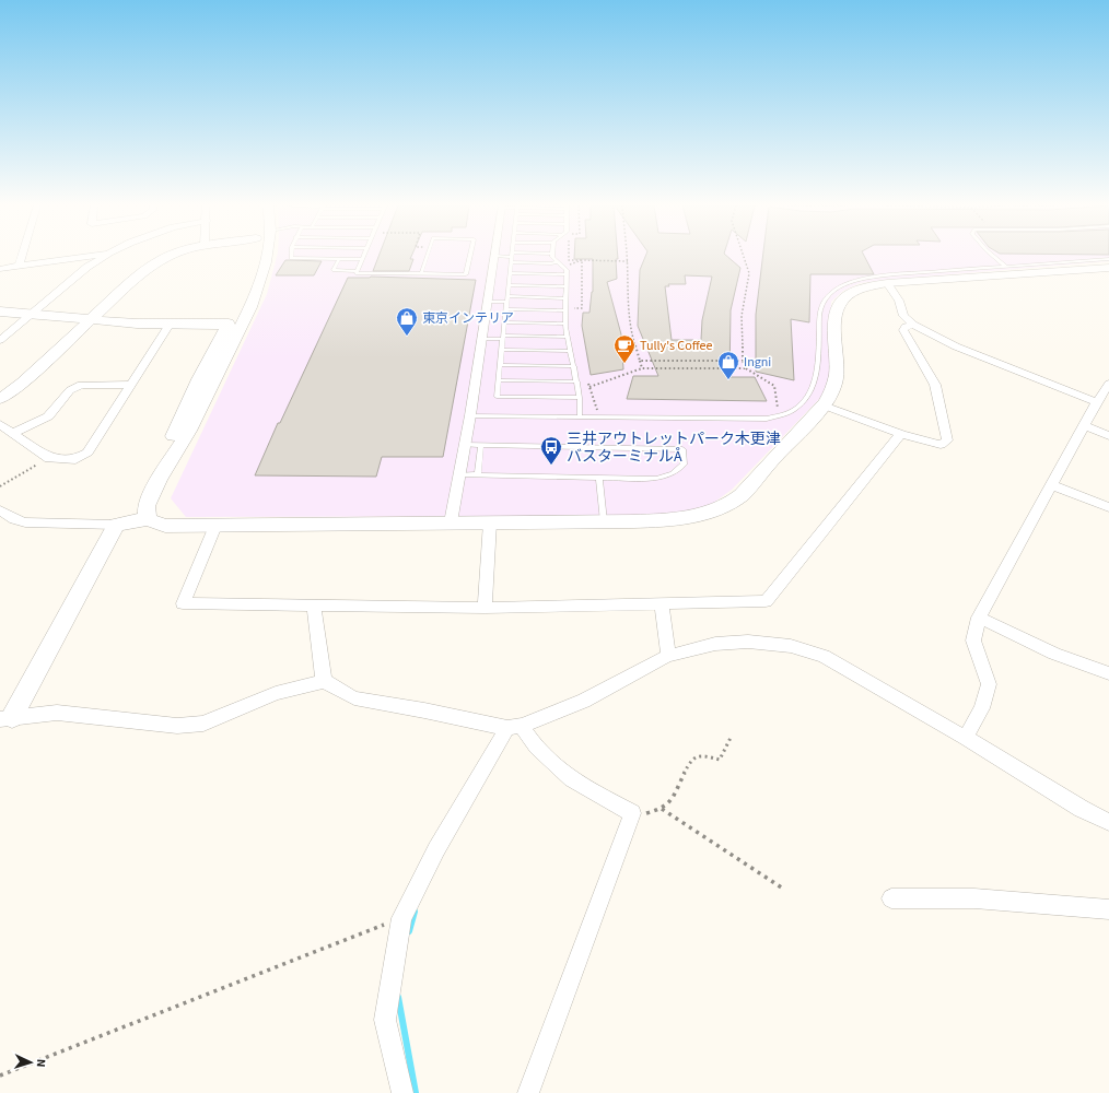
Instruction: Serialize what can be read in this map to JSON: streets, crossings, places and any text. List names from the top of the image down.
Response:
{
  "places": {
    "shop": ["東京インテリア", "Ingni"],
    "cafe": ["Tully's Coffee"],
    "bus stop": ["三井アウトレットパーク木更津 バスターミナルÅ"]
  },
  "north": "right"
}
